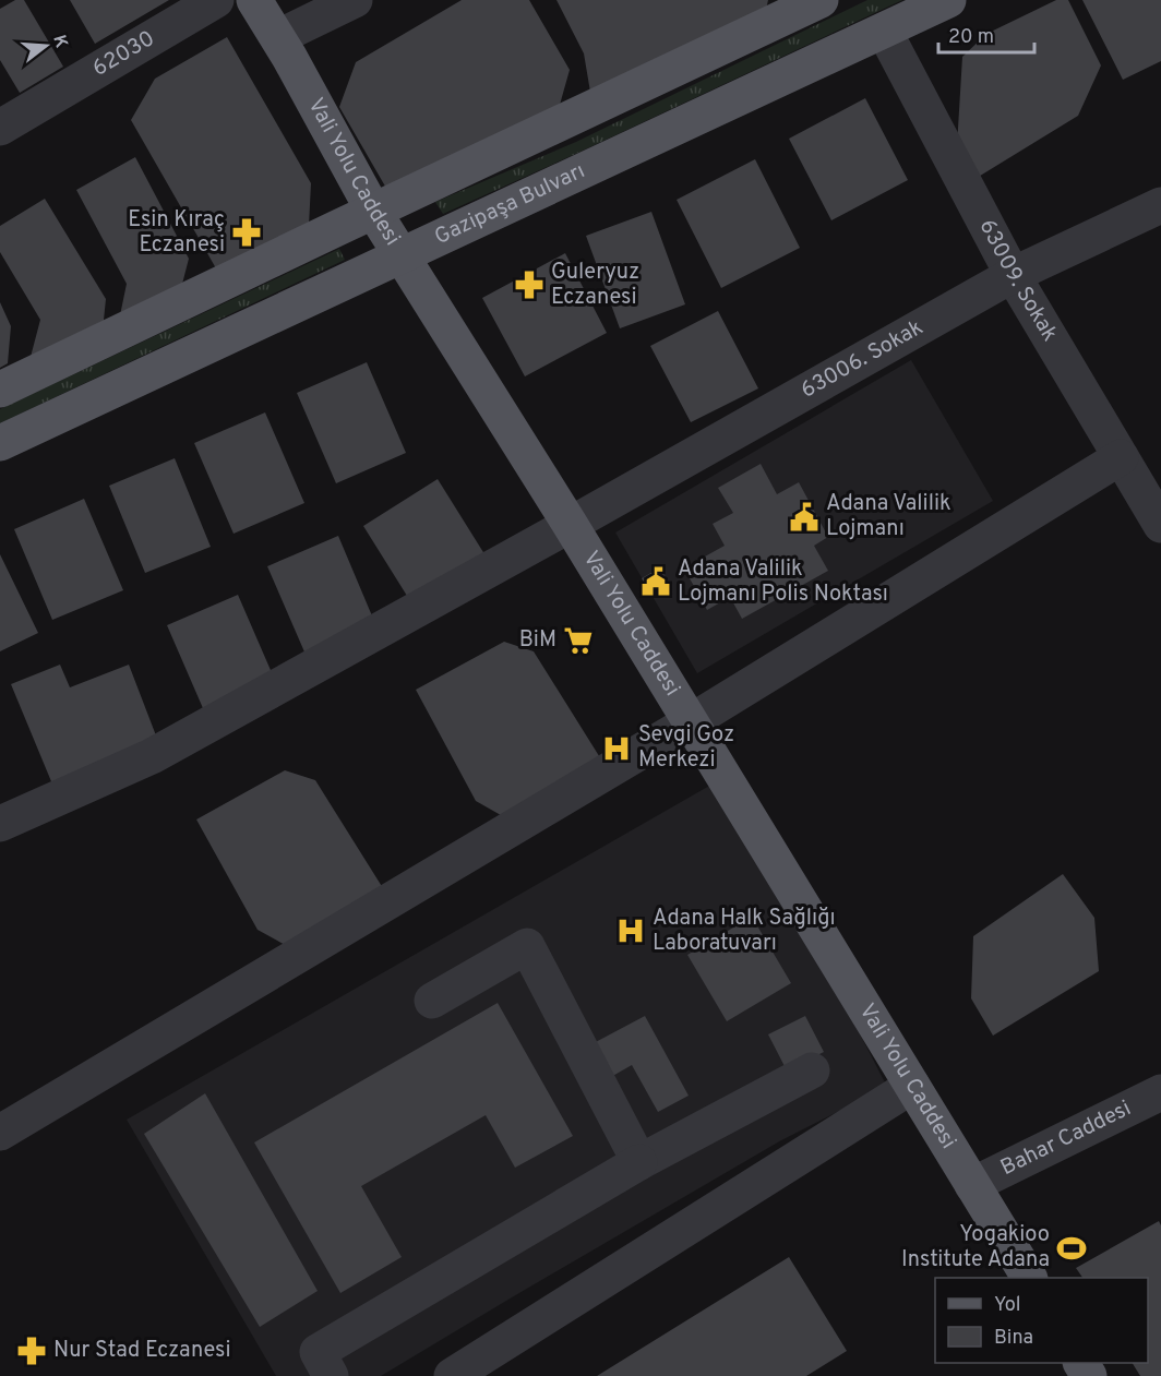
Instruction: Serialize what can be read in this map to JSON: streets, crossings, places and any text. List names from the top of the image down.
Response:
{
  "streets": {
    "main road": ["Vali Yolu Caddesi", "Gazipaşa Bulvarı"],
    "street": [
      "62030",
      "63009. Sokak",
      "63006. Sokak",
      "Bahar Caddesi"
    ]
  },
  "crossings": [
    ["Vali Yolu Caddesi", "Gazipaşa Bulvarı"],
    ["Vali Yolu Caddesi", "63006. Sokak"],
    ["Vali Yolu Caddesi", "Bahar Caddesi"],
    ["Gazipaşa Bulvarı", "63009. Sokak"],
    ["63009. Sokak", "63006. Sokak"]
  ],
  "places": {
    "pharmacy": ["Esin Kıraç Eczanesi", "Guleryuz Eczanesi", "Nur Stad Eczanesi"],
    "public building": ["Adana Valilik Lojmanı", "Adana Valilik Lojmanı Polis Noktası"],
    "supermarket": ["BiM"],
    "hospital": ["Sevgi Goz Merkezi", "Adana Halk Sağlığı Laboratuvarı"],
    "sports": ["Yogakioo Institute Adana"]
  },
  "legend": ["Yol", "Bina"],
  "scale_bar": "20 m",
  "north": "right"
}
